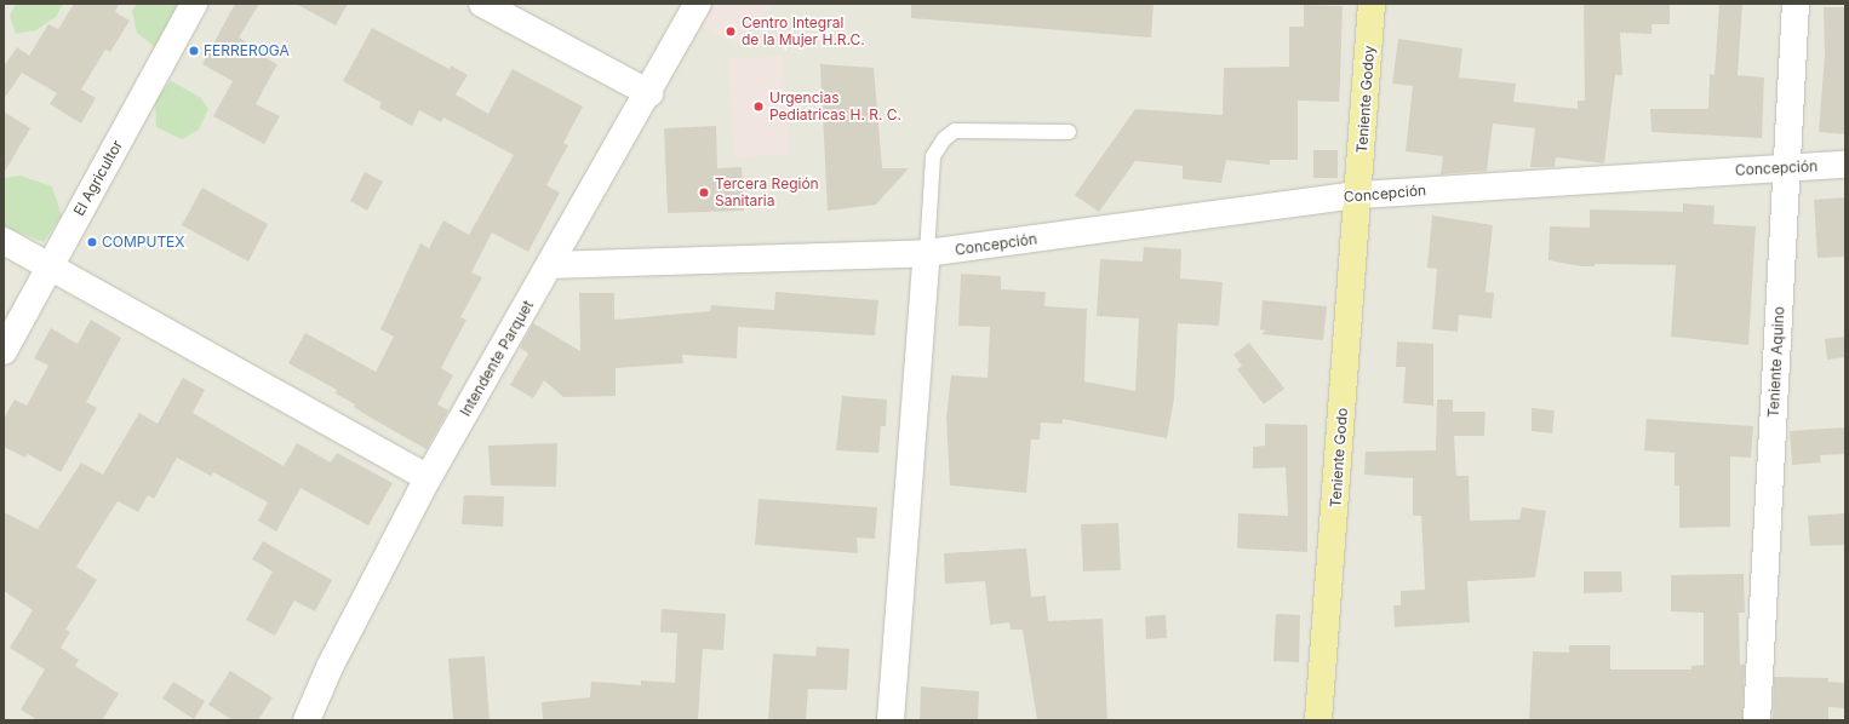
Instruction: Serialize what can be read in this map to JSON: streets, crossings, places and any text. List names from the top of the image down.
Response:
{
  "streets": {
    "main road": ["Teniente Godoy", "Teniente Godo"],
    "street": [
      "Concepción",
      "El Agricultor",
      "Intendente Parquet",
      "Teniente Aquino"
    ]
  },
  "crossings": [
    ["Teniente Godoy", "Concepción"],
    ["Teniente Godoy", "Teniente Godo"],
    ["Concepción", "Intendente Parquet"],
    ["Concepción", "Teniente Aquino"],
    ["Concepción", "Teniente Godo"]
  ],
  "places": [
    "Centro Integral de la Mujer H.R.C.",
    "FERREROGA",
    "Urgencias Pediatricas H. R. C.",
    "Tercera Región Sanitaria",
    "COMPUTEX"
  ]
}
